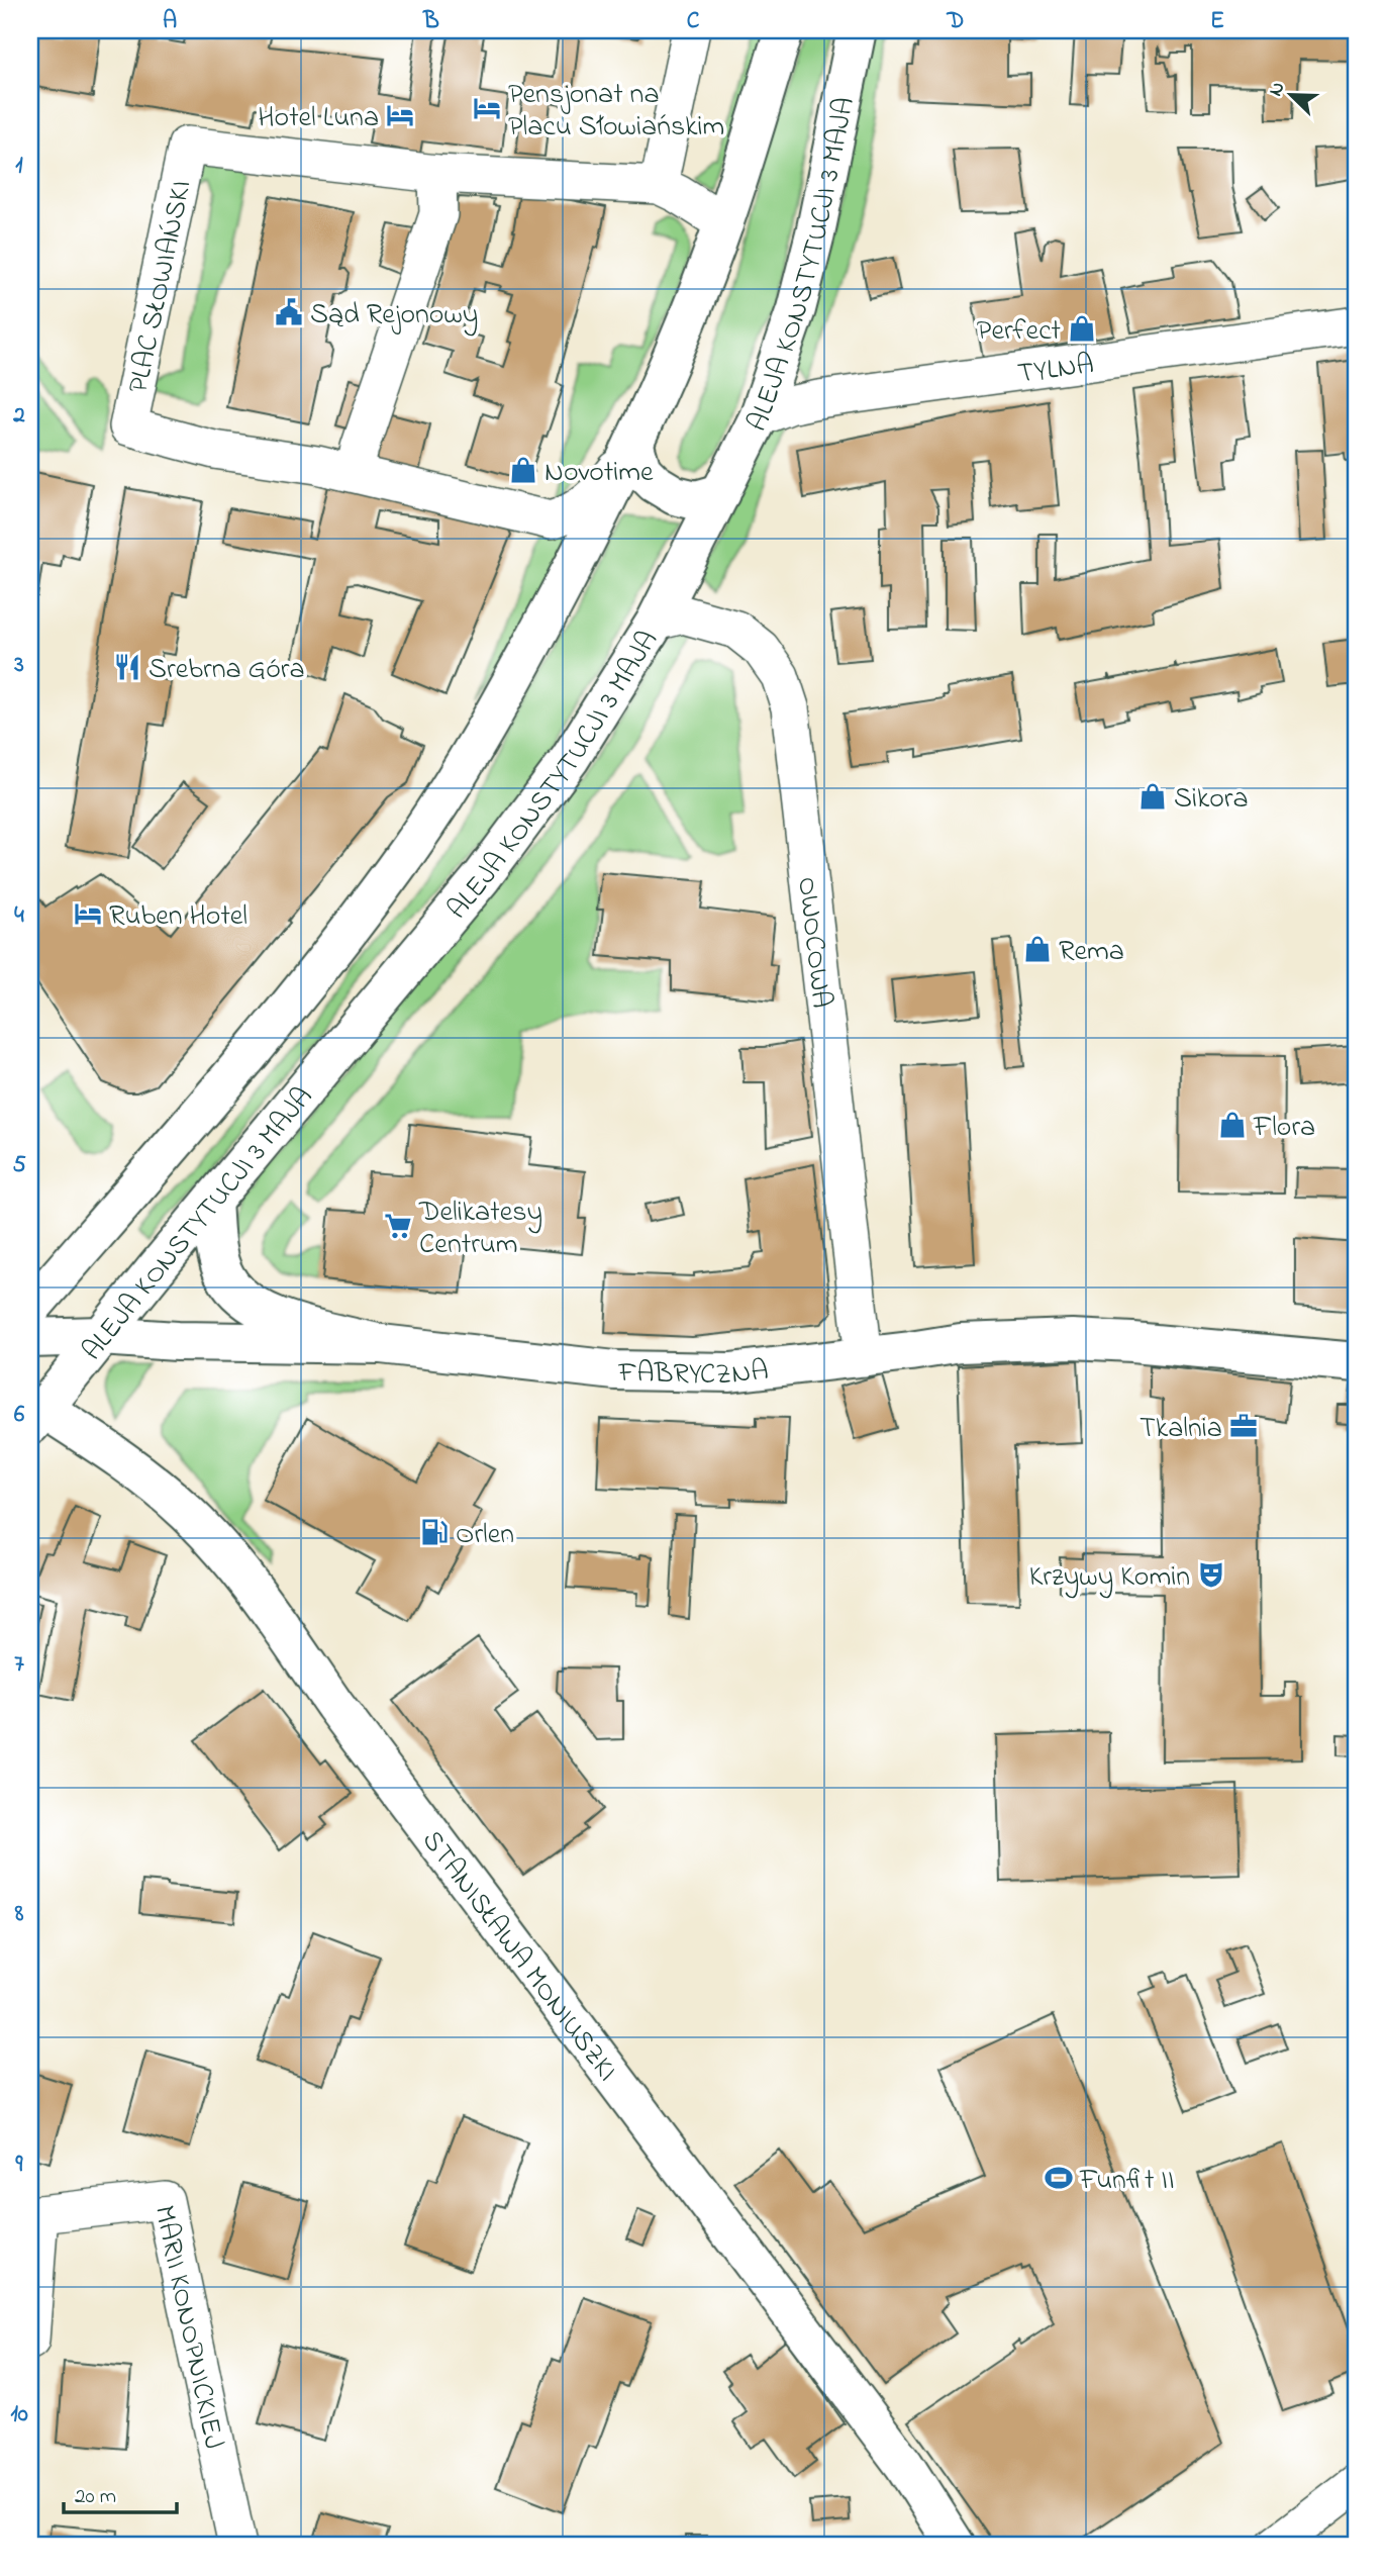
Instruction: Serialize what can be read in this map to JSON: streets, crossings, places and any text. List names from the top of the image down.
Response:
{
  "streets": {
    "main road": ["ALEJA KONSTYTUCJI 3 MAJA", "FABRYCZNA", "STANISŁAWA MONIUSZKI"],
    "street": [
      "PLAC SŁOWIAŃSKI",
      "TYLNA",
      "OWOCOWA",
      "MARII KONOPNICKIEJ"
    ]
  },
  "crossings": [
    ["ALEJA KONSTYTUCJI 3 MAJA", "TYLNA"],
    ["ALEJA KONSTYTUCJI 3 MAJA", "OWOCOWA"],
    ["ALEJA KONSTYTUCJI 3 MAJA", "FABRYCZNA"],
    ["ALEJA KONSTYTUCJI 3 MAJA", "STANISŁAWA MONIUSZKI"],
    ["OWOCOWA", "FABRYCZNA"]
  ],
  "places": {
    "hotel": ["Pensjonat na Placu Słowiańskim", "Hotel Luna", "Ruben Hotel"],
    "public building": ["Sąd Rejonowy"],
    "shop": [
      "Perfect",
      "Novotime",
      "Sikora",
      "Rema",
      "Flora"
    ],
    "restaurant": ["Srebrna Góra"],
    "supermarket": ["Delikatesy Centrum"],
    "office": ["Tkalnia"],
    "fuel station": ["Orlen"],
    "theatre": ["Krzywy Komin"],
    "sports": ["Funfit II"]
  },
  "scale_bar": "20 m",
  "north": "top left",
  "grid": {
    "columns": [
      "A",
      "B",
      "C",
      "D",
      "E"
    ],
    "rows": [
      "1",
      "2",
      "3",
      "4",
      "5",
      "6",
      "7",
      "8",
      "9",
      "10"
    ]
  }
}
